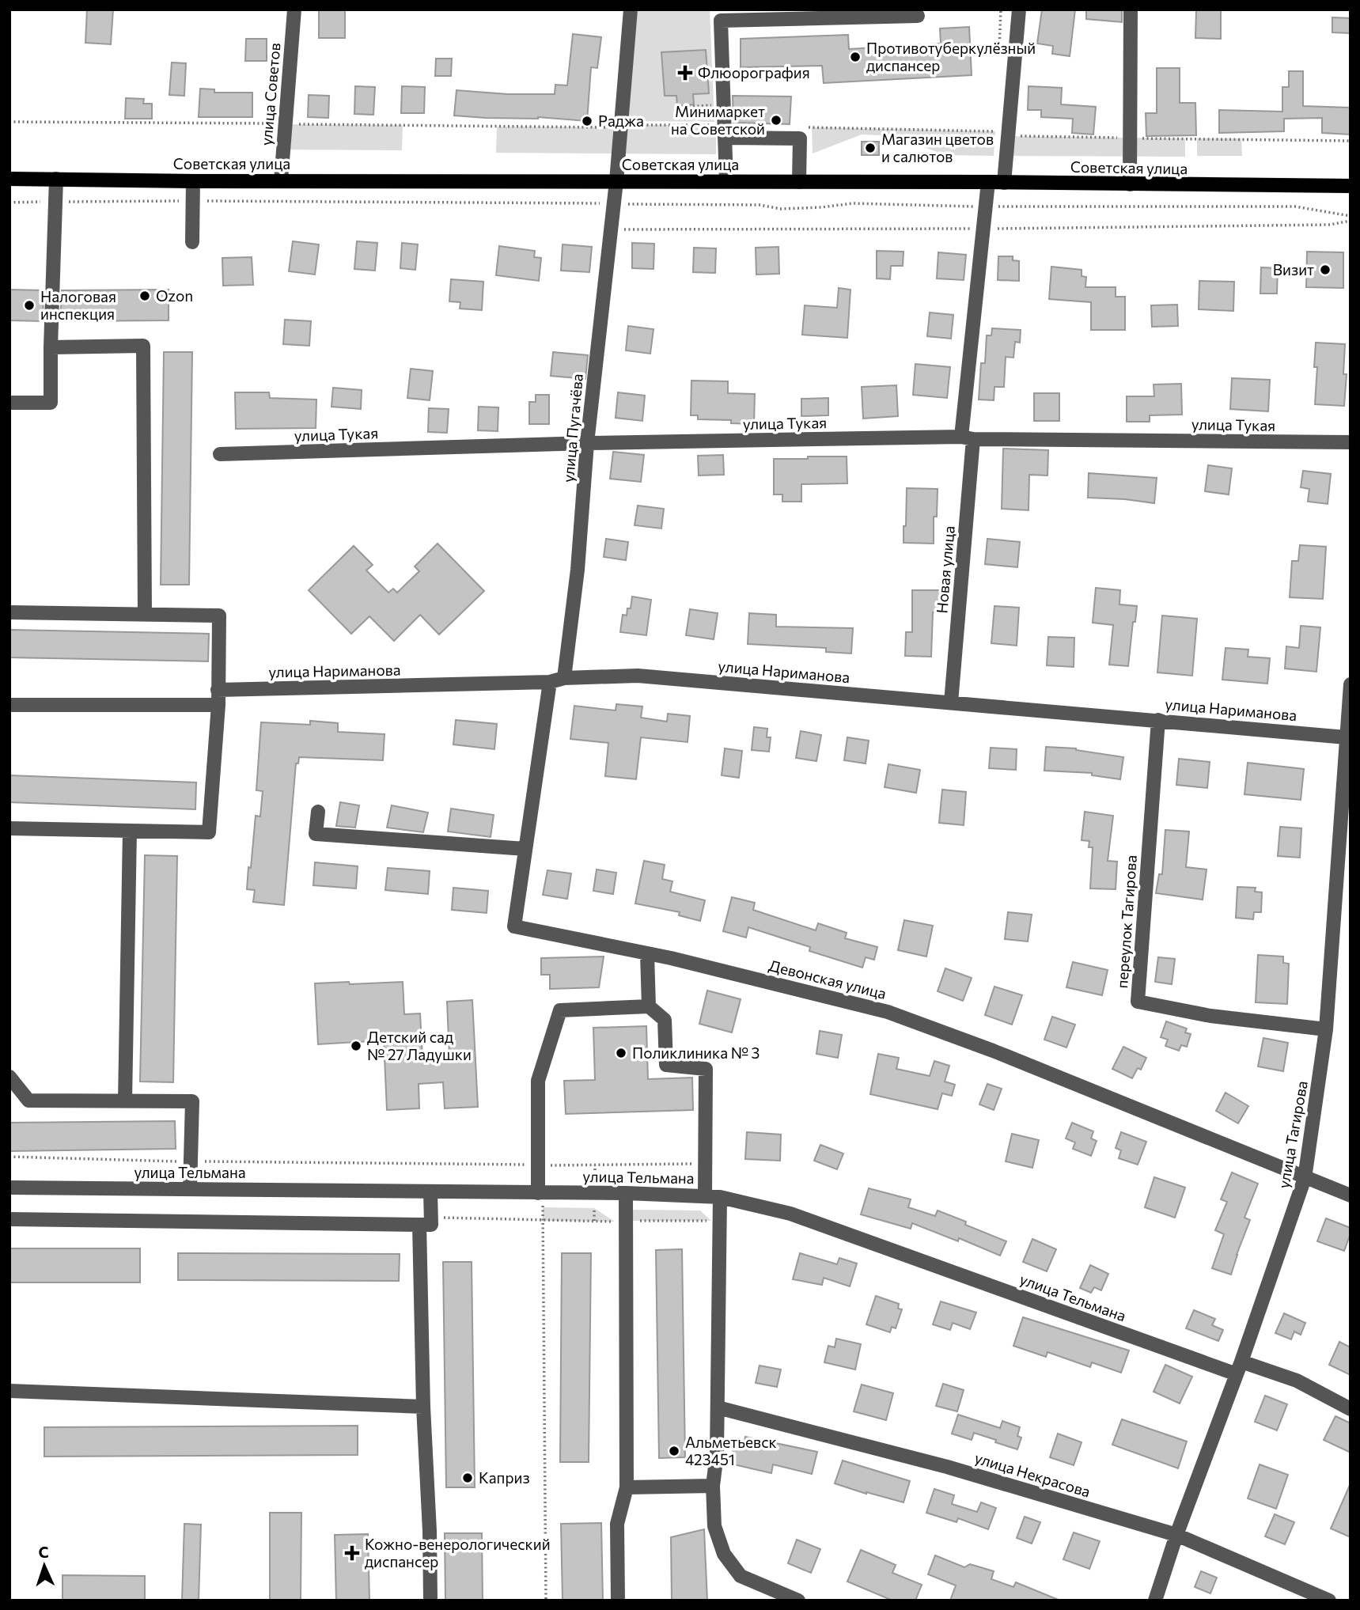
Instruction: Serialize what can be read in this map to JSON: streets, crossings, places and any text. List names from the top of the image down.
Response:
{
  "streets": {
    "main road": ["Советская улица"],
    "street": [
      "улица Советов",
      "улица Тукая",
      "улица Пугачёва",
      "Новая улица",
      "улица Нариманова",
      "переулок Тагирова",
      "Девонская улица",
      "улица Тагирова",
      "улица Тельмана",
      "улица Некрасова"
    ]
  },
  "crossings": [
    ["улица Советов", "Советская улица"],
    ["Советская улица", "улица Пугачёва"],
    ["Советская улица", "Новая улица"],
    ["улица Тукая", "улица Пугачёва"],
    ["улица Тукая", "Новая улица"],
    ["улица Пугачёва", "улица Нариманова"],
    ["Новая улица", "улица Нариманова"],
    ["улица Нариманова", "переулок Тагирова"],
    ["улица Нариманова", "Девонская улица"],
    ["улица Нариманова", "улица Тагирова"],
    ["переулок Тагирова", "улица Тагирова"],
    ["Девонская улица", "улица Тагирова"],
    ["улица Тагирова", "улица Тельмана"],
    ["улица Тагирова", "улица Некрасова"]
  ],
  "places": {
    "other": [
      "Противотуберкулёзный диспансер",
      "Минимаркет на Советской",
      "Раджа",
      "Магазин цветов и салютов",
      "Визит",
      "Ozon",
      "Налоговая инспекция",
      "Детский сад № 27 Ладушки",
      "Поликлиника № 3",
      "Альметьевск 423451",
      "Каприз"
    ],
    "health": ["Флюорография", "Кожно-венерологический диспансер"]
  },
  "north": "top"
}
